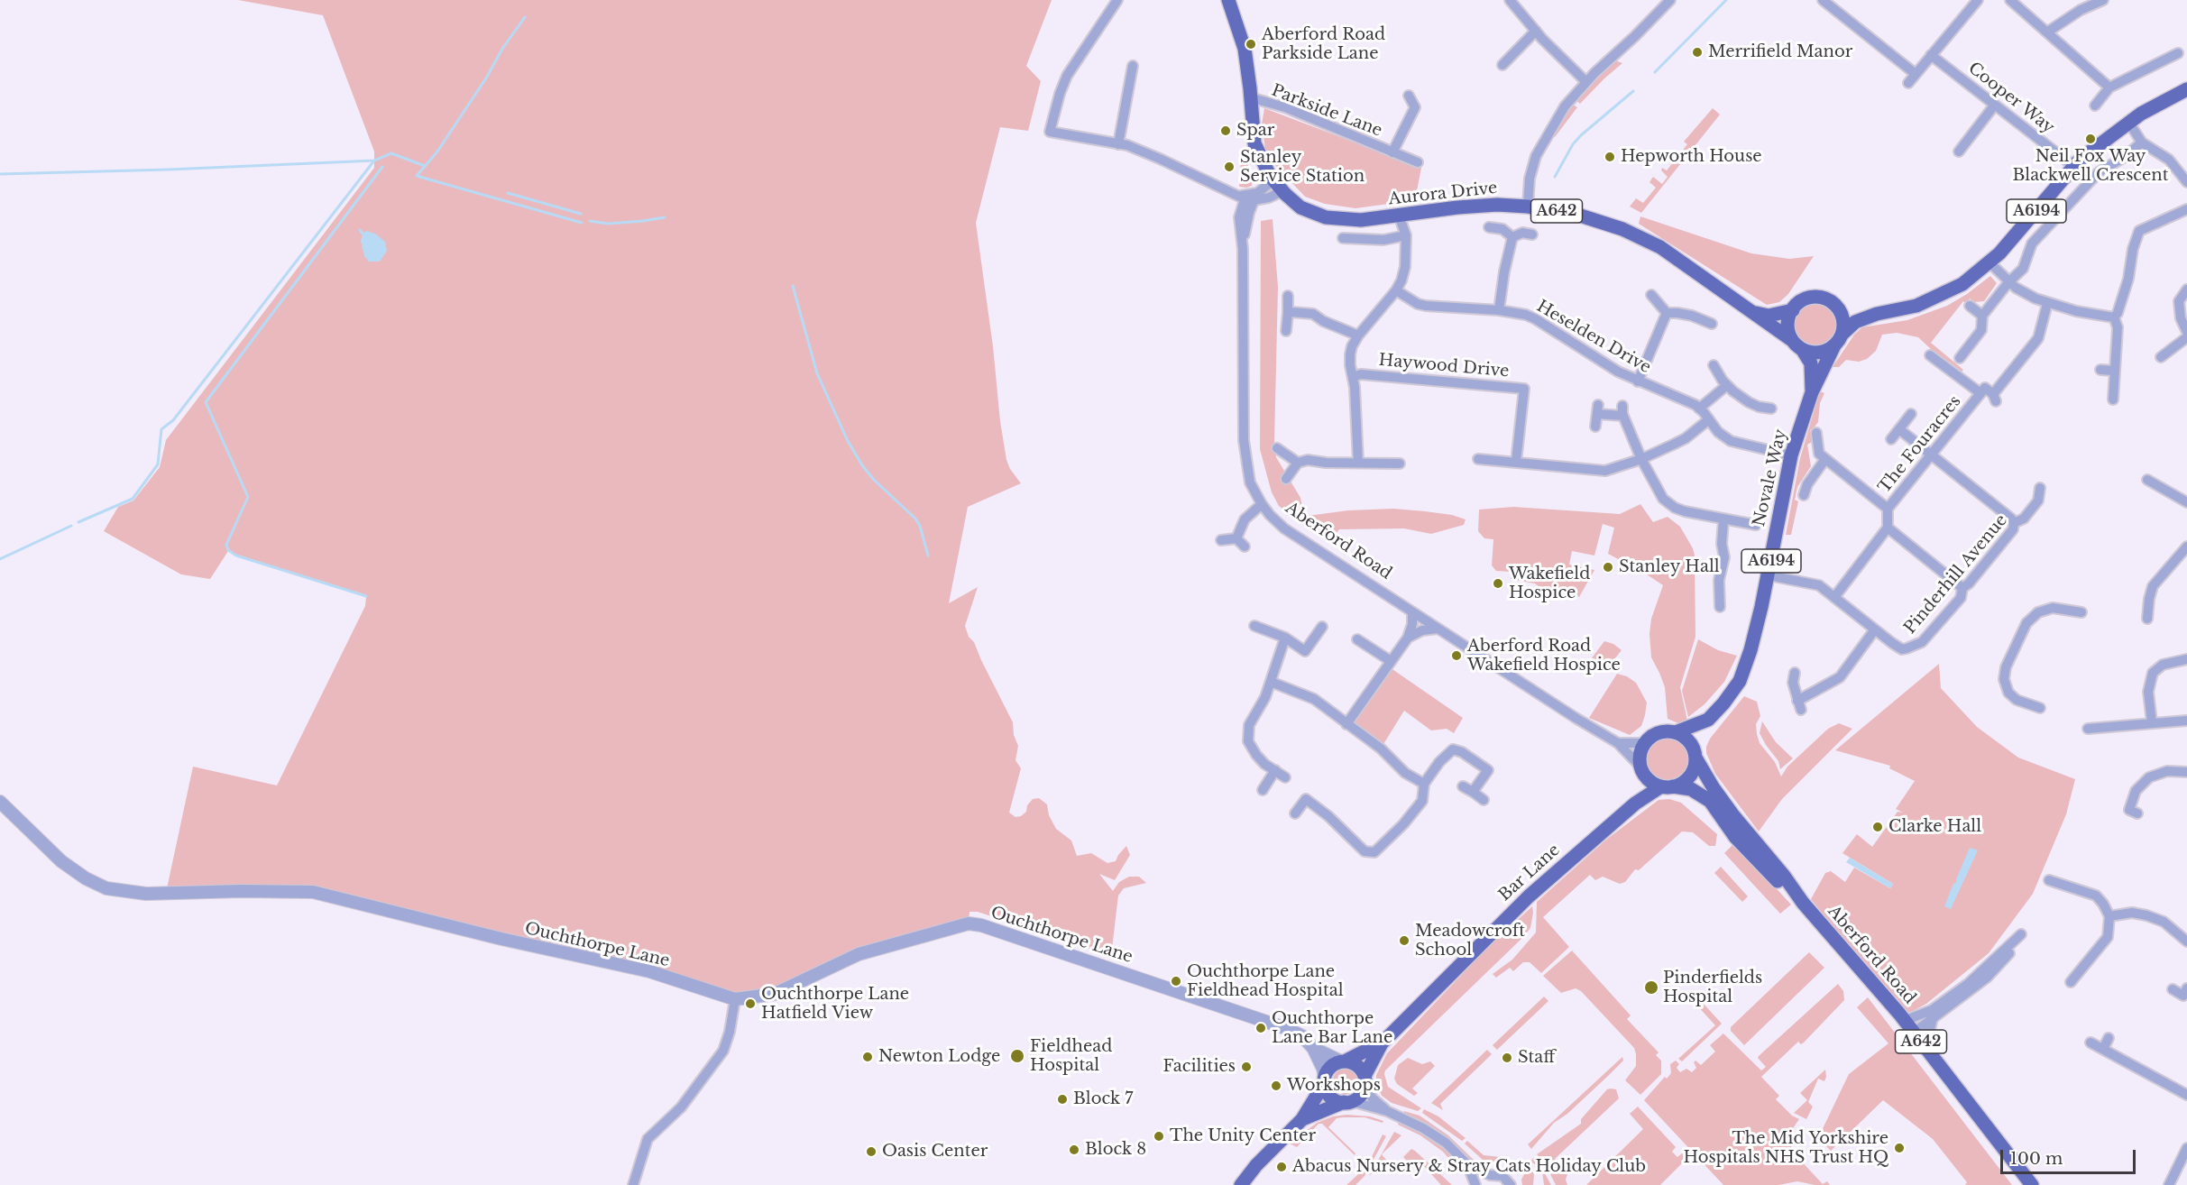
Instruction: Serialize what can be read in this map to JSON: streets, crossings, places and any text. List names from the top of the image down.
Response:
{
  "streets": {
    "main road": [
      "Aurora Drive",
      "A642",
      "A6194",
      "Novale Way",
      "Aberford Road",
      "Bar Lane"
    ],
    "street": [
      "Cooper Way",
      "Parkside Lane",
      "Heselden Drive",
      "Haywood Drive",
      "The Fouracres",
      "Pinderhill Avenue",
      "Ouchthorpe Lane"
    ]
  },
  "crossings": [
    ["Cooper Way", "A6194"],
    ["Parkside Lane", "A642"],
    ["Aurora Drive", "A642"],
    ["Aurora Drive", "A6194"],
    ["Aurora Drive", "Novale Way"],
    ["A6194", "Novale Way"],
    ["A6194", "Aberford Road"],
    ["A6194", "Bar Lane"],
    ["A6194", "Ouchthorpe Lane"],
    ["Heselden Drive", "Novale Way"],
    ["Novale Way", "Aberford Road"],
    ["Novale Way", "Pinderhill Avenue"],
    ["Novale Way", "Bar Lane"],
    ["Aberford Road", "Bar Lane"],
    ["Bar Lane", "Ouchthorpe Lane"]
  ],
  "places": [
    "Aberford Road Parkside Lane",
    "Merrifield Manor",
    "Spar",
    "Neil Fox Way Blackwell Crescent",
    "Hepworth House",
    "Stanley Service Station",
    "Stanley Hall",
    "Wakefield Hospice",
    "Aberford Road Wakefield Hospice",
    "Clarke Hall",
    "Meadowcroft School",
    "Ouchthorpe Lane Fieldhead Hospital",
    "Pinderfields Hospital",
    "Ouchthorpe Lane Hatfield View",
    "Ouchthorpe Lane Bar Lane",
    "Fieldhead Hospital",
    "Newton Lodge",
    "Staff",
    "Facilities",
    "Workshops",
    "Block 7",
    "The Unity Center",
    "The Mid Yorkshire Hospitals NHS Trust HQ",
    "Block 8",
    "Oasis Center",
    "Abacus Nursery & Stray Cats Holiday Club"
  ],
  "scale_bar": "100 m"
}
